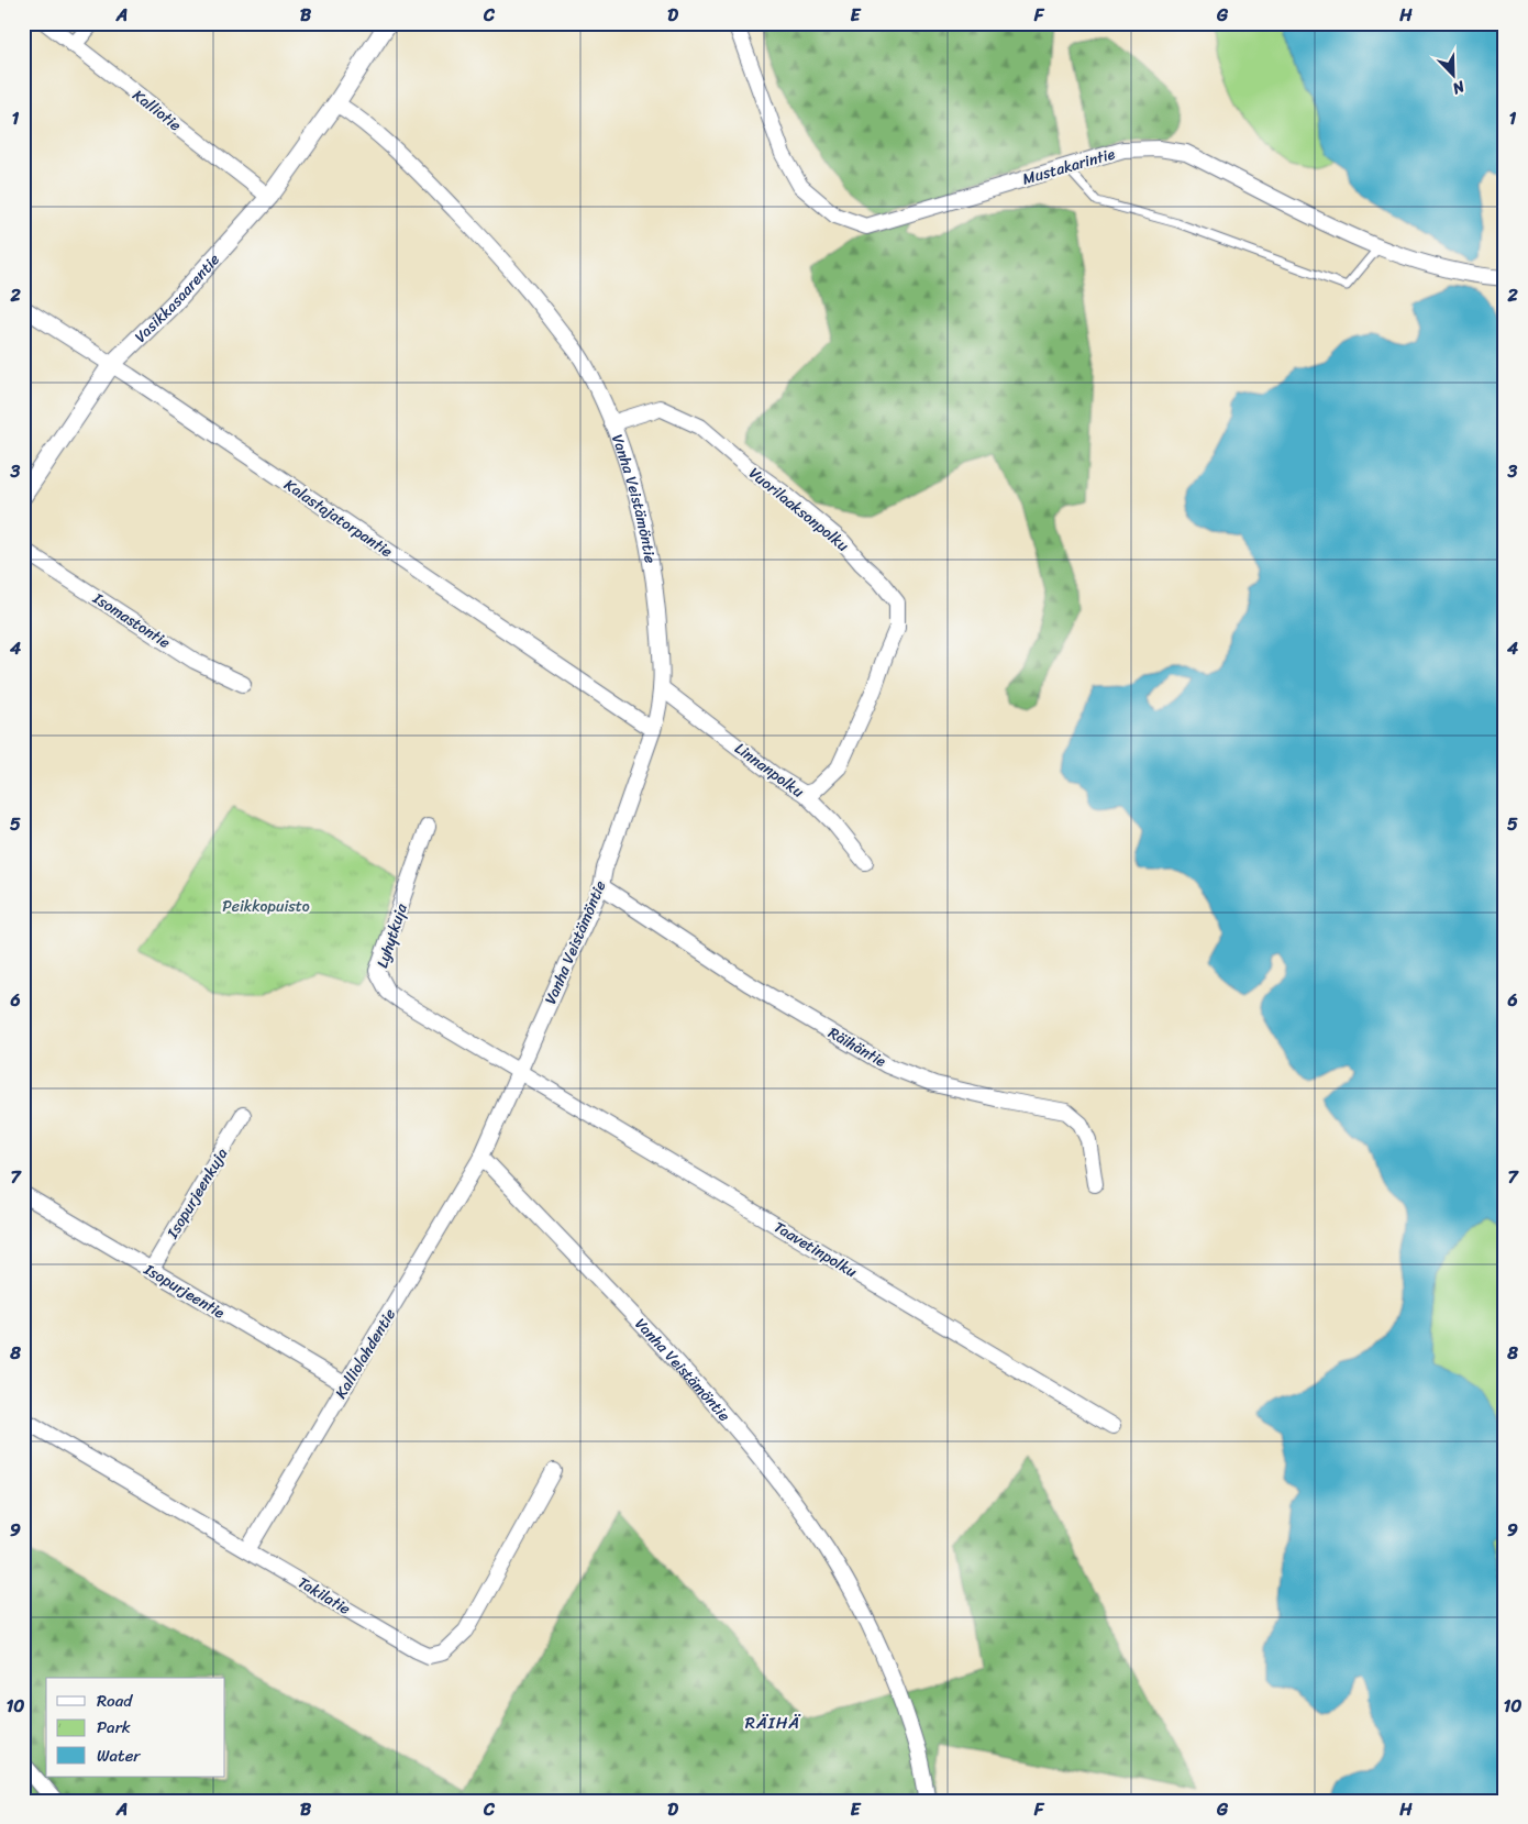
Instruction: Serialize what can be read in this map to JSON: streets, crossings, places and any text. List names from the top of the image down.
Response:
{
  "streets": {
    "street": [
      "Kalliotie",
      "Mustakarintie",
      "Vasikkasaarentie",
      "Vanha Veistämöntie",
      "Vuorilaaksonpolku",
      "Kalastajatorpantie",
      "Isomastontie",
      "Linnanpolku",
      "Lyhytkuja",
      "Räihäntie",
      "Isopurjeenkuja",
      "Taavetinpolku",
      "Isopurjeentie",
      "Kalliolahdentie",
      "Takilatie"
    ]
  },
  "crossings": [
    ["Kalliotie", "Vasikkasaarentie"],
    ["Vasikkasaarentie", "Vanha Veistämöntie"],
    ["Vasikkasaarentie", "Kalastajatorpantie"],
    ["Vanha Veistämöntie", "Vuorilaaksonpolku"],
    ["Vanha Veistämöntie", "Kalastajatorpantie"],
    ["Vanha Veistämöntie", "Linnanpolku"],
    ["Vanha Veistämöntie", "Lyhytkuja"],
    ["Vanha Veistämöntie", "Räihäntie"],
    ["Vanha Veistämöntie", "Taavetinpolku"],
    ["Vanha Veistämöntie", "Kalliolahdentie"],
    ["Vuorilaaksonpolku", "Linnanpolku"],
    ["Lyhytkuja", "Taavetinpolku"],
    ["Isopurjeenkuja", "Isopurjeentie"],
    ["Isopurjeentie", "Kalliolahdentie"],
    ["Kalliolahdentie", "Takilatie"]
  ],
  "districts": ["RÄIHÄ"],
  "parks": ["Peikkopuisto"],
  "legend": ["Road", "Park", "Water"],
  "north": "bottom right",
  "grid": {
    "columns": [
      "A",
      "B",
      "C",
      "D",
      "E",
      "F",
      "G",
      "H"
    ],
    "rows": [
      "1",
      "2",
      "3",
      "4",
      "5",
      "6",
      "7",
      "8",
      "9",
      "10"
    ]
  }
}
